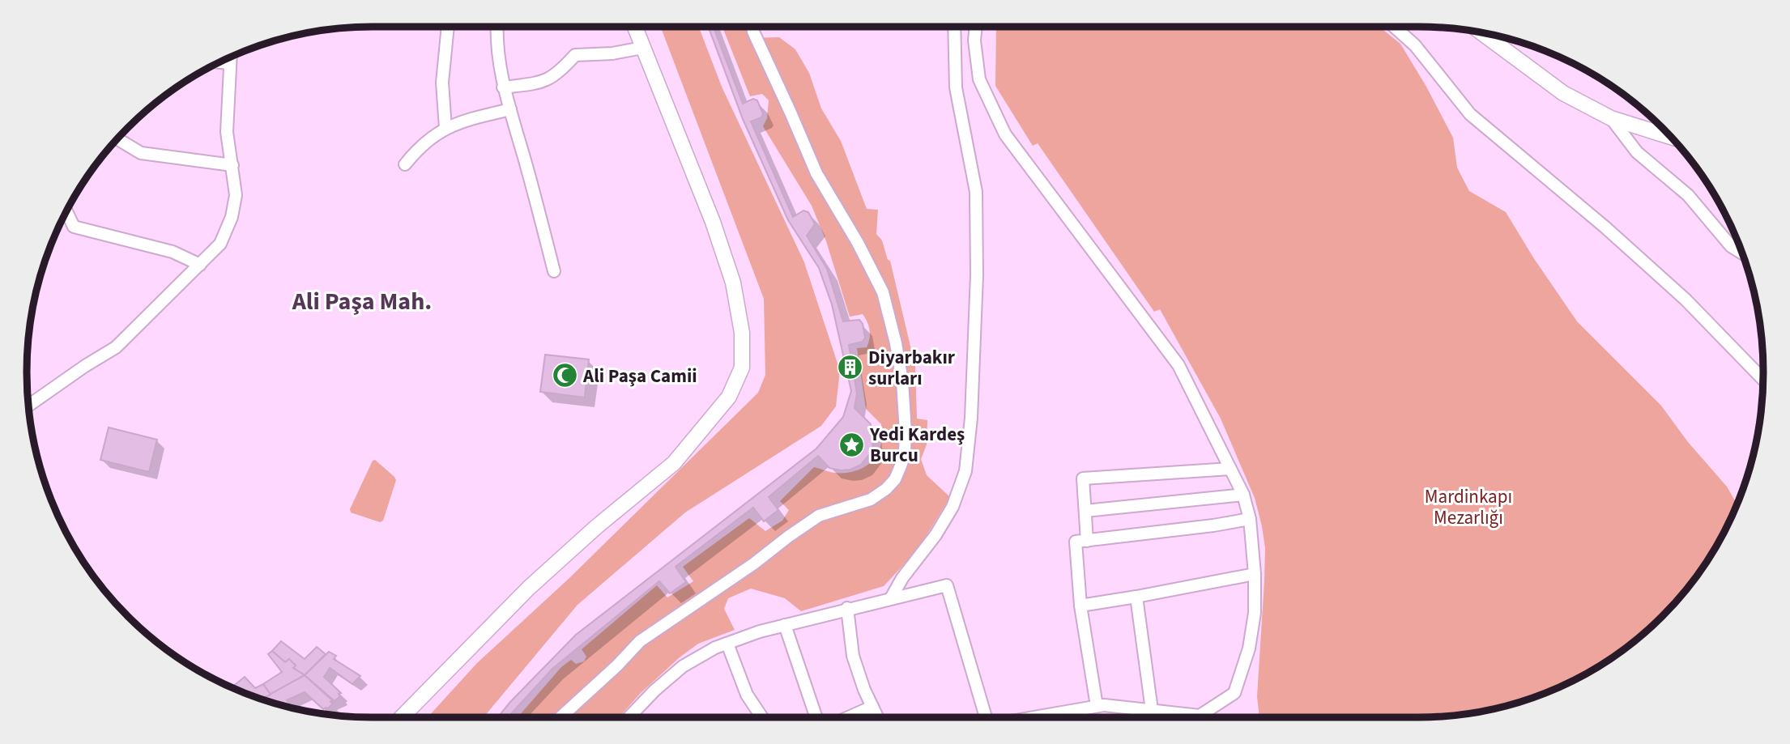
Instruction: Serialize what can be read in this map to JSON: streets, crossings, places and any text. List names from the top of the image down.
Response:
{
  "districts": ["Ali Paşa Mah."],
  "parks": ["Mardinkapı Mezarlığı"],
  "places": {
    "building": ["Diyarbakır surları"],
    "mosque": ["Ali Paşa Camii"],
    "place": ["Yedi Kardeş Burcu"]
  }
}
